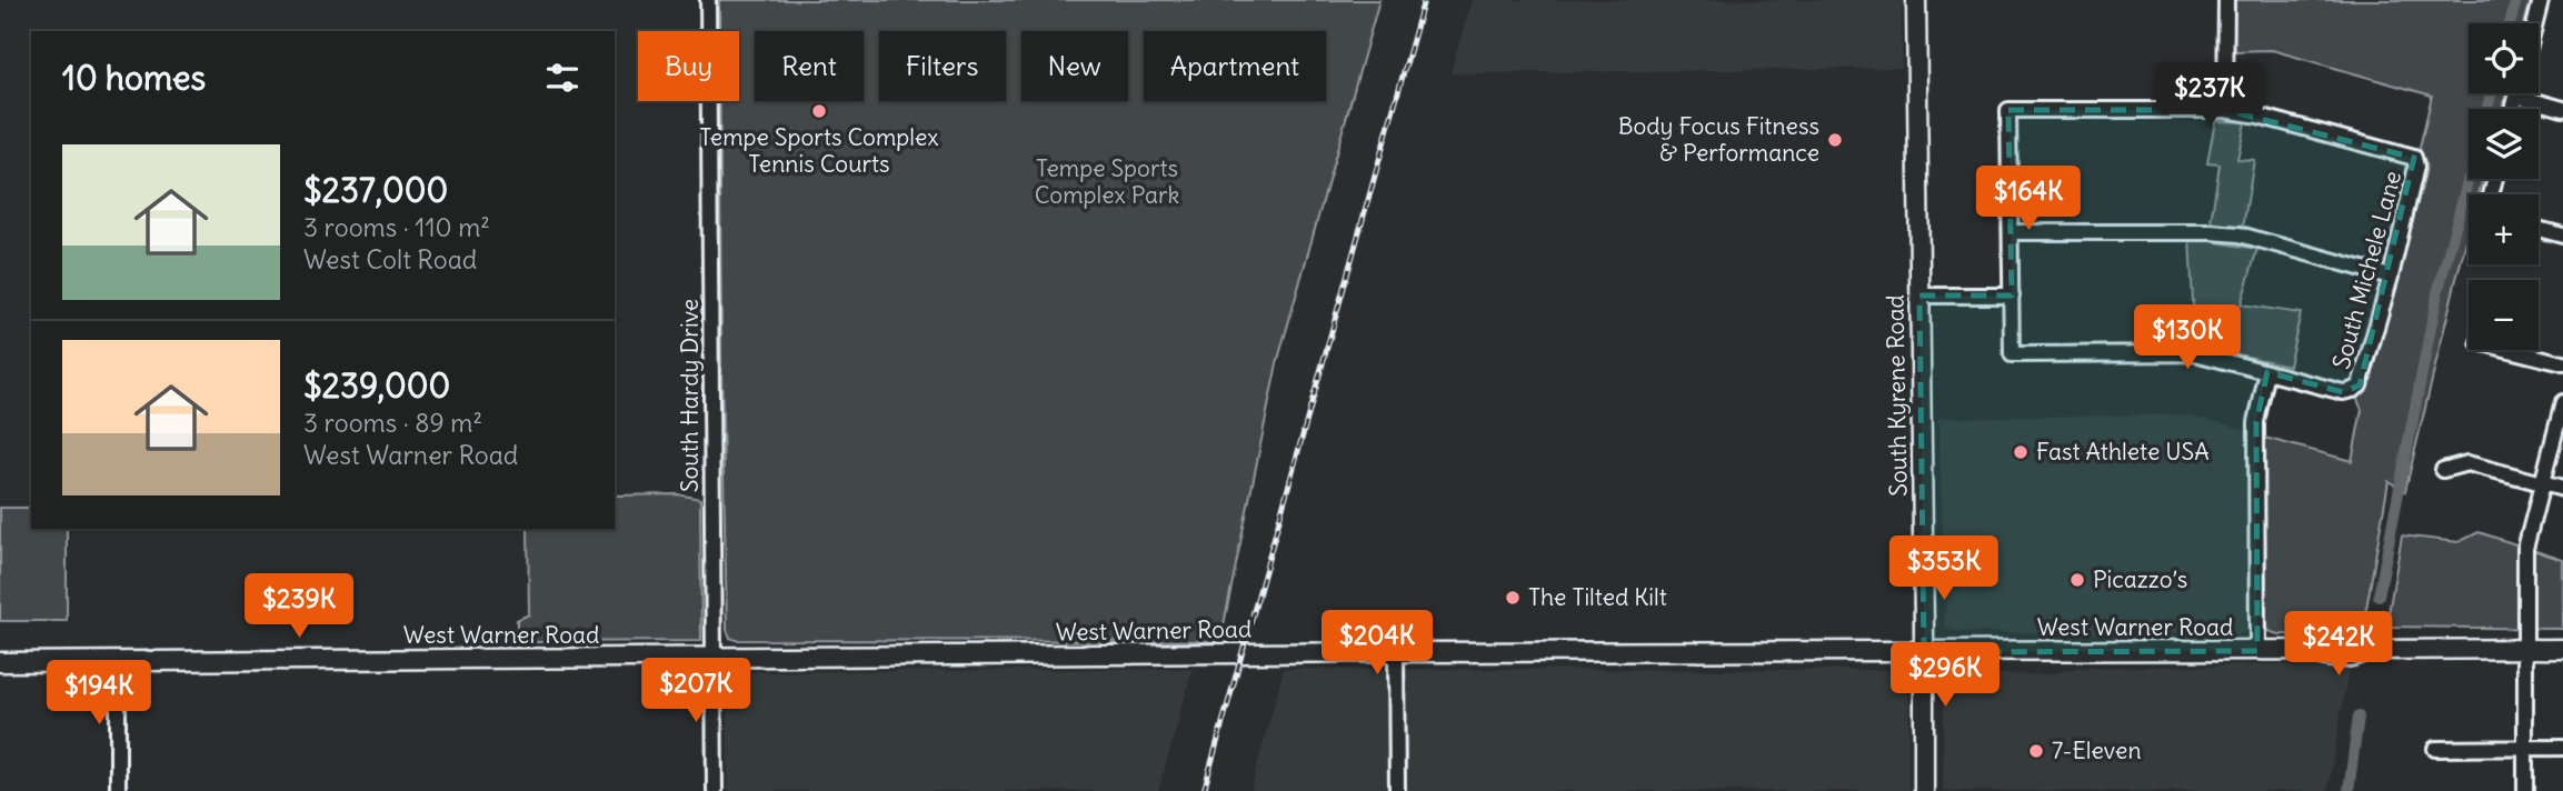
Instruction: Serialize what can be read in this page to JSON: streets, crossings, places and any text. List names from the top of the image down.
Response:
{
  "streets": {
    "main road": ["South Kyrene Road", "West Warner Road"],
    "street": ["South Michele Lane", "South Hardy Drive"]
  },
  "crossings": [
    ["South Hardy Drive", "West Warner Road"],
    ["South Kyrene Road", "West Warner Road"]
  ],
  "parks": ["Tempe Sports Complex Park"],
  "places": [
    "Tempe Sports Complex Tennis Courts",
    "Body Focus Fitness & Performance",
    "Fast Athlete USA",
    "Picazzo’s",
    "The Tilted Kilt",
    "7-Eleven"
  ],
  "page": {
    "map_buttons": ["+", "−"],
    "chip": [
      "Buy",
      "Rent",
      "Filters",
      "New",
      "Apartment"
    ],
    "heading": "10 homes",
    "price": [
      "$237K",
      "$164K",
      "$130K",
      "$353K",
      "$239K",
      "$204K",
      "$242K",
      "$296K",
      "$207K",
      "$194K"
    ],
    "list": [
      {
        "name": "$237,000",
        "note": "3 rooms · 110 m² · West Colt Road"
      },
      {
        "name": "$239,000",
        "note": "3 rooms · 89 m² · West Warner Road"
      }
    ]
  }
}
